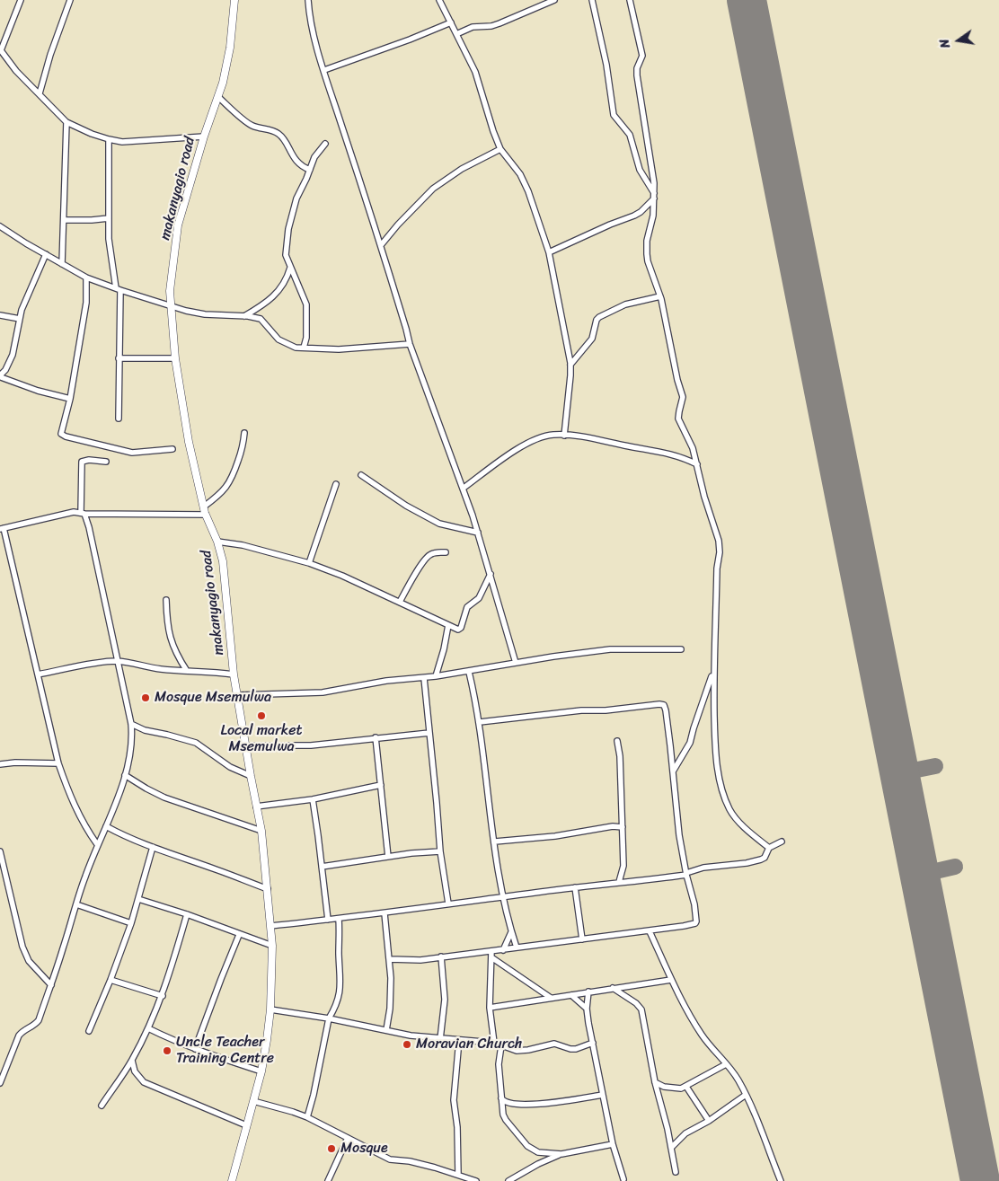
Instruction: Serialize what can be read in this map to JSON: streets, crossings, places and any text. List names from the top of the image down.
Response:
{
  "streets": {
    "street": ["makanyagio road"]
  },
  "places": [
    "Mosque Msemulwa",
    "Local market Msemulwa",
    "Moravian Church",
    "Uncle Teacher Training Centre",
    "Mosque"
  ],
  "north": "left"
}
